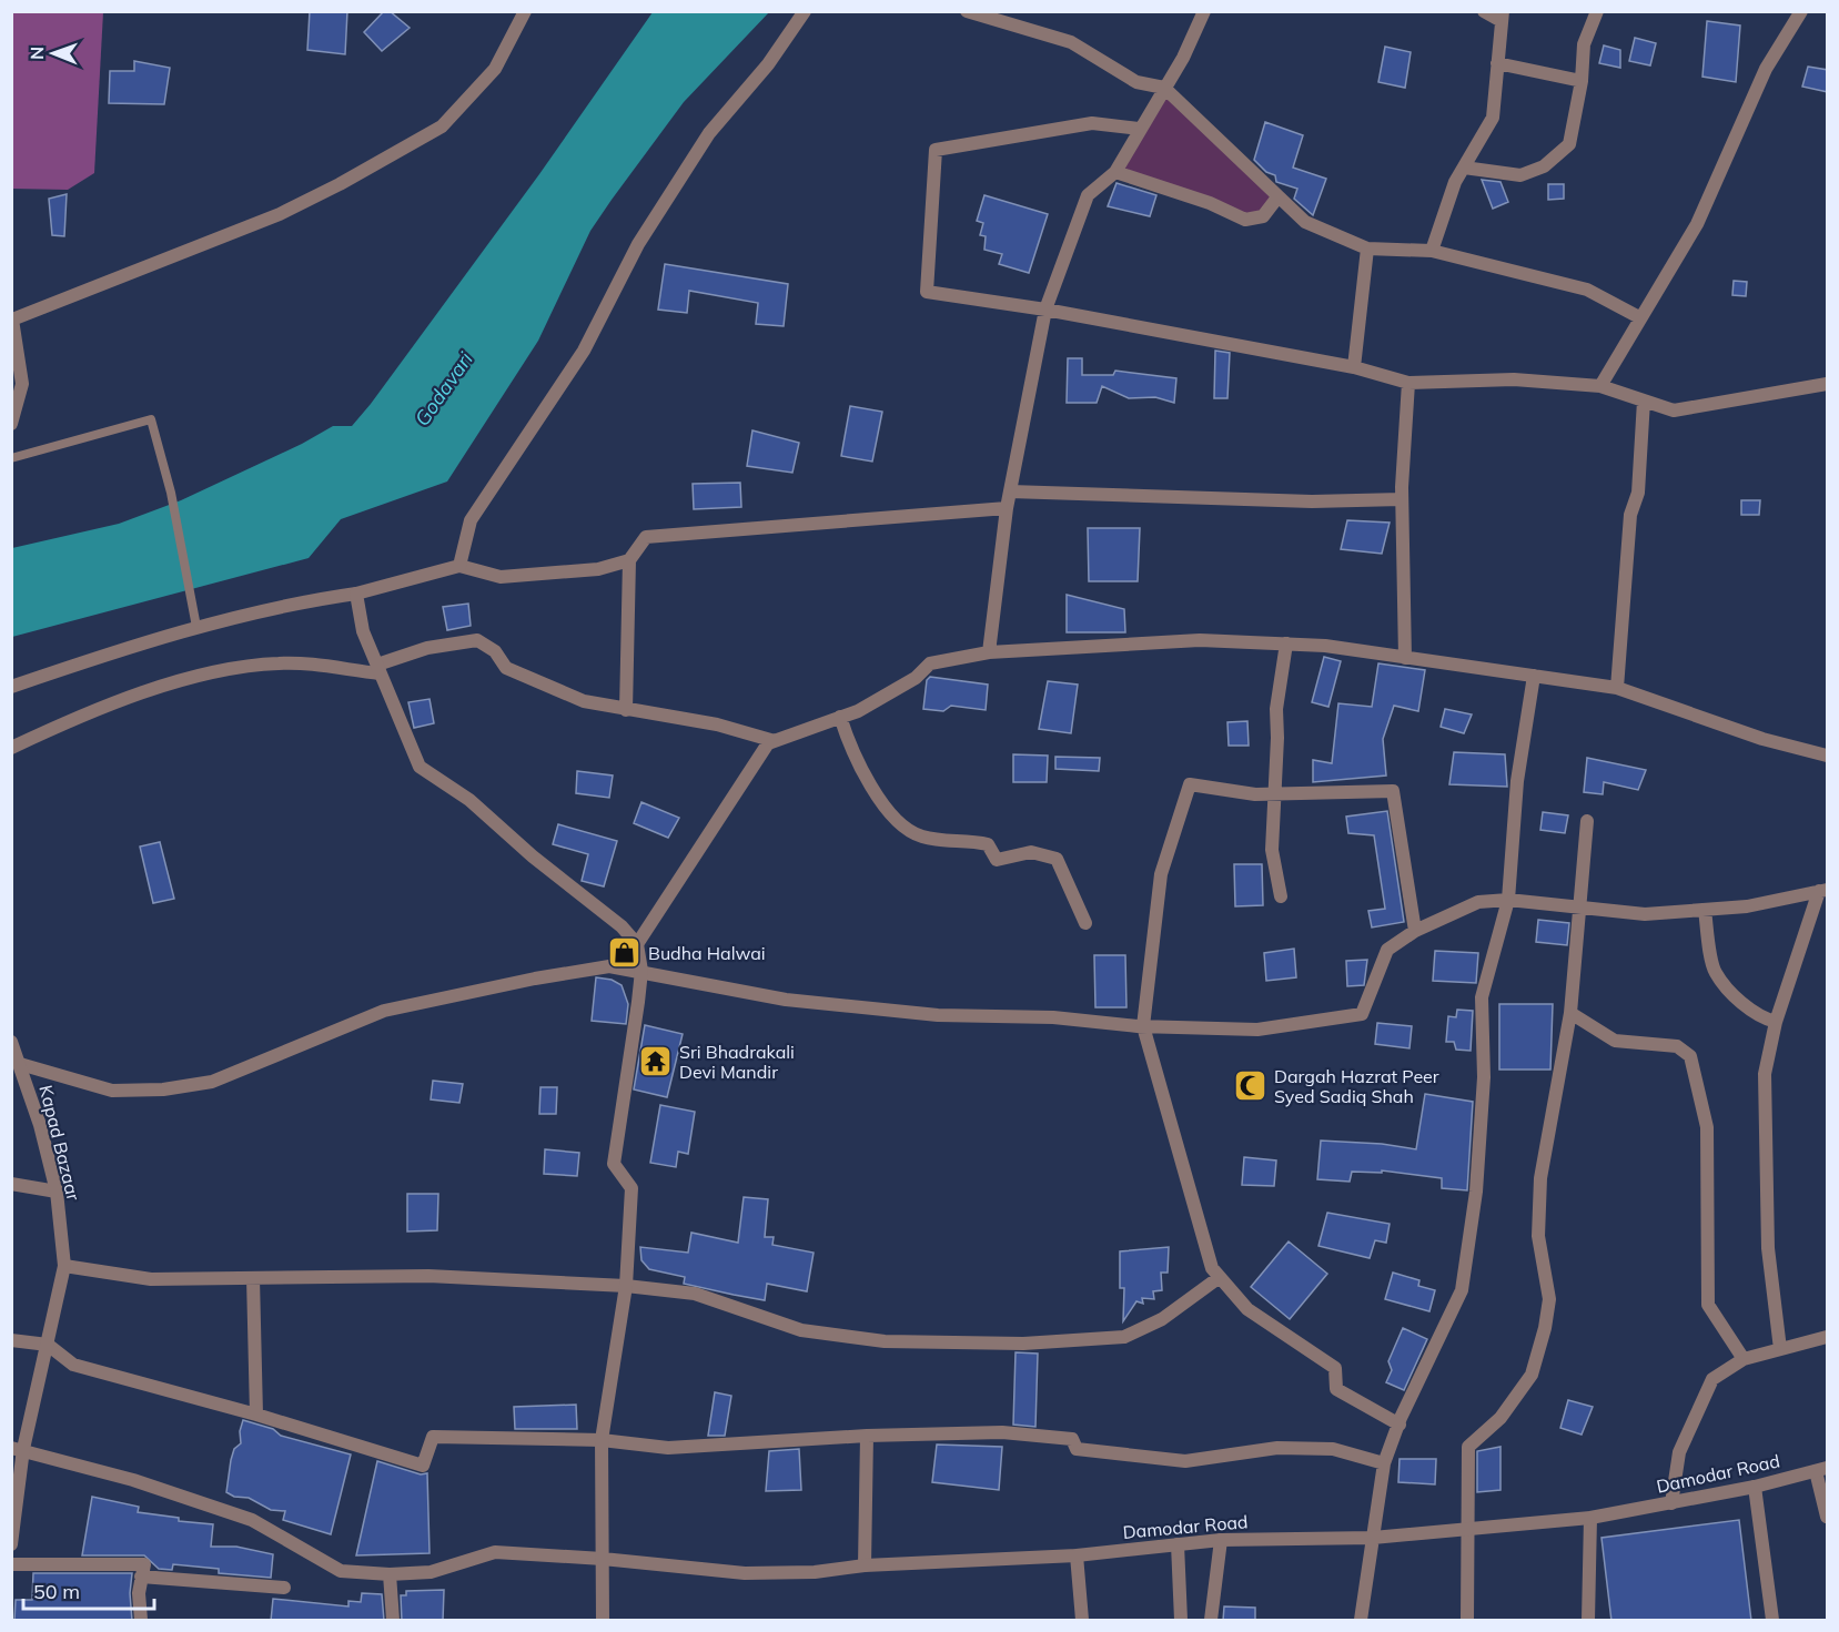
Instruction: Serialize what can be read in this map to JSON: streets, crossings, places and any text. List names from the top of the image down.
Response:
{
  "streets": {
    "street": ["Kapad Bazaar", "Damodar Road"]
  },
  "crossings": [
    ["Kapad Bazaar", "Damodar Road"]
  ],
  "water": ["Godavari"],
  "places": {
    "shop": ["Budha Halwai"],
    "temple": ["Sri Bhadrakali Devi Mandir"],
    "mosque": ["Dargah Hazrat Peer Syed Sadiq Shah"]
  },
  "scale_bar": "50 m",
  "north": "left"
}
